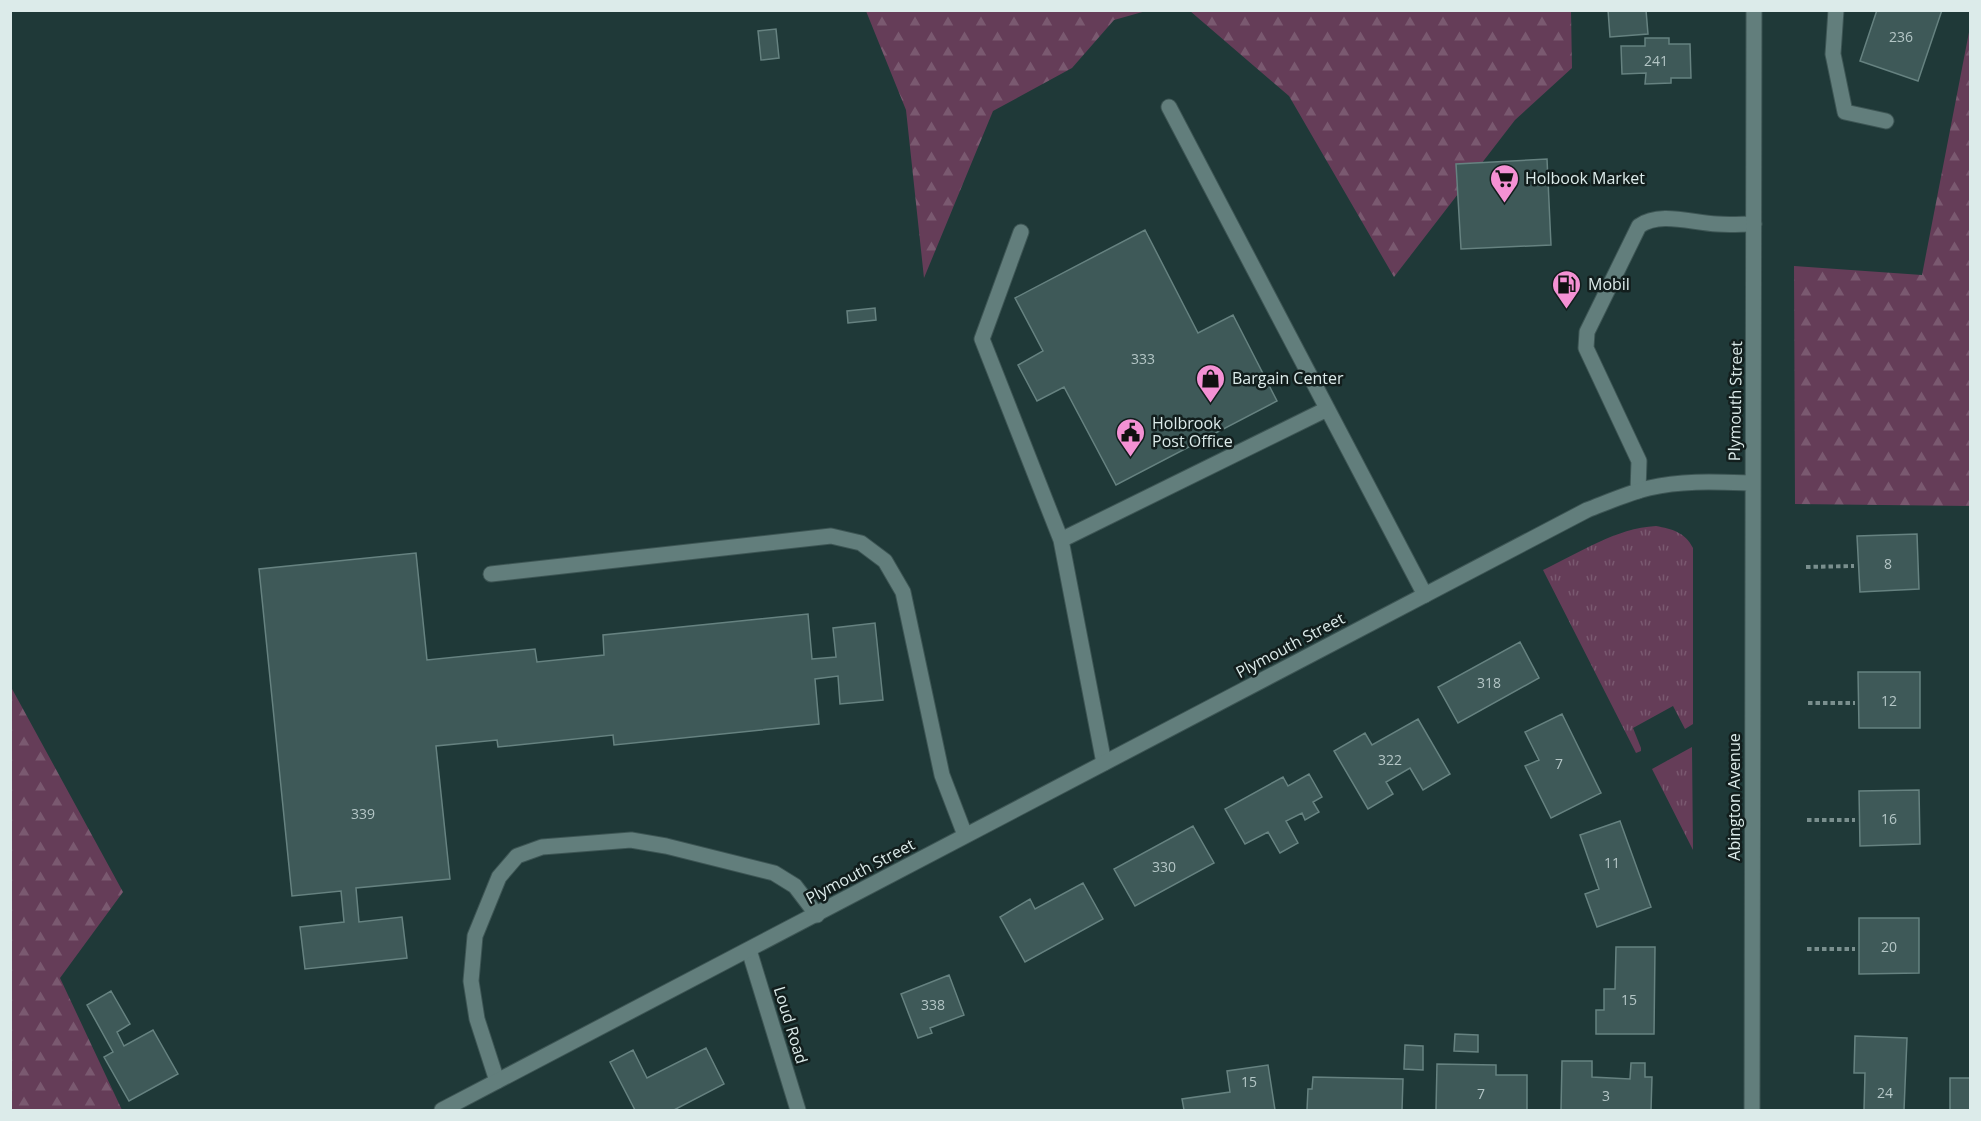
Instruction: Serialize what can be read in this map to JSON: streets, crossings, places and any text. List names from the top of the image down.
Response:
{
  "streets": {
    "street": ["Plymouth Street", "Abington Avenue", "Loud Road"]
  },
  "crossings": [
    ["Plymouth Street", "Abington Avenue"],
    ["Plymouth Street", "Loud Road"]
  ],
  "places": {
    "supermarket": ["Holbook Market"],
    "fuel station": ["Mobil"],
    "shop": ["Bargain Center"],
    "public building": ["Holbrook Post Office"]
  },
  "house_numbers": [
    "236",
    "241",
    "333",
    "8",
    "318",
    "12",
    "322",
    "7",
    "339",
    "16",
    "11",
    "330",
    "20",
    "15",
    "338",
    "15",
    "24",
    "7",
    "3"
  ]
}
